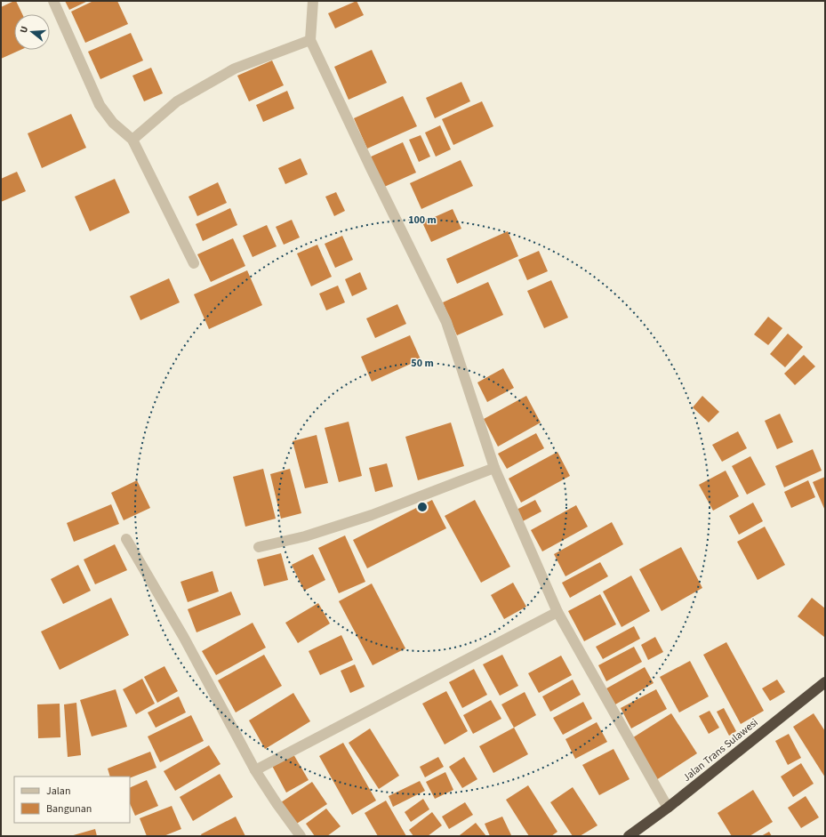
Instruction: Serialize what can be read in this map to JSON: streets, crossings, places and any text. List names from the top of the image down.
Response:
{
  "streets": {
    "highway": ["Jalan Trans Sulawesi"]
  },
  "legend": ["Jalan", "Bangunan"],
  "north": "left",
  "rings": ["100 m", "50 m"]
}
